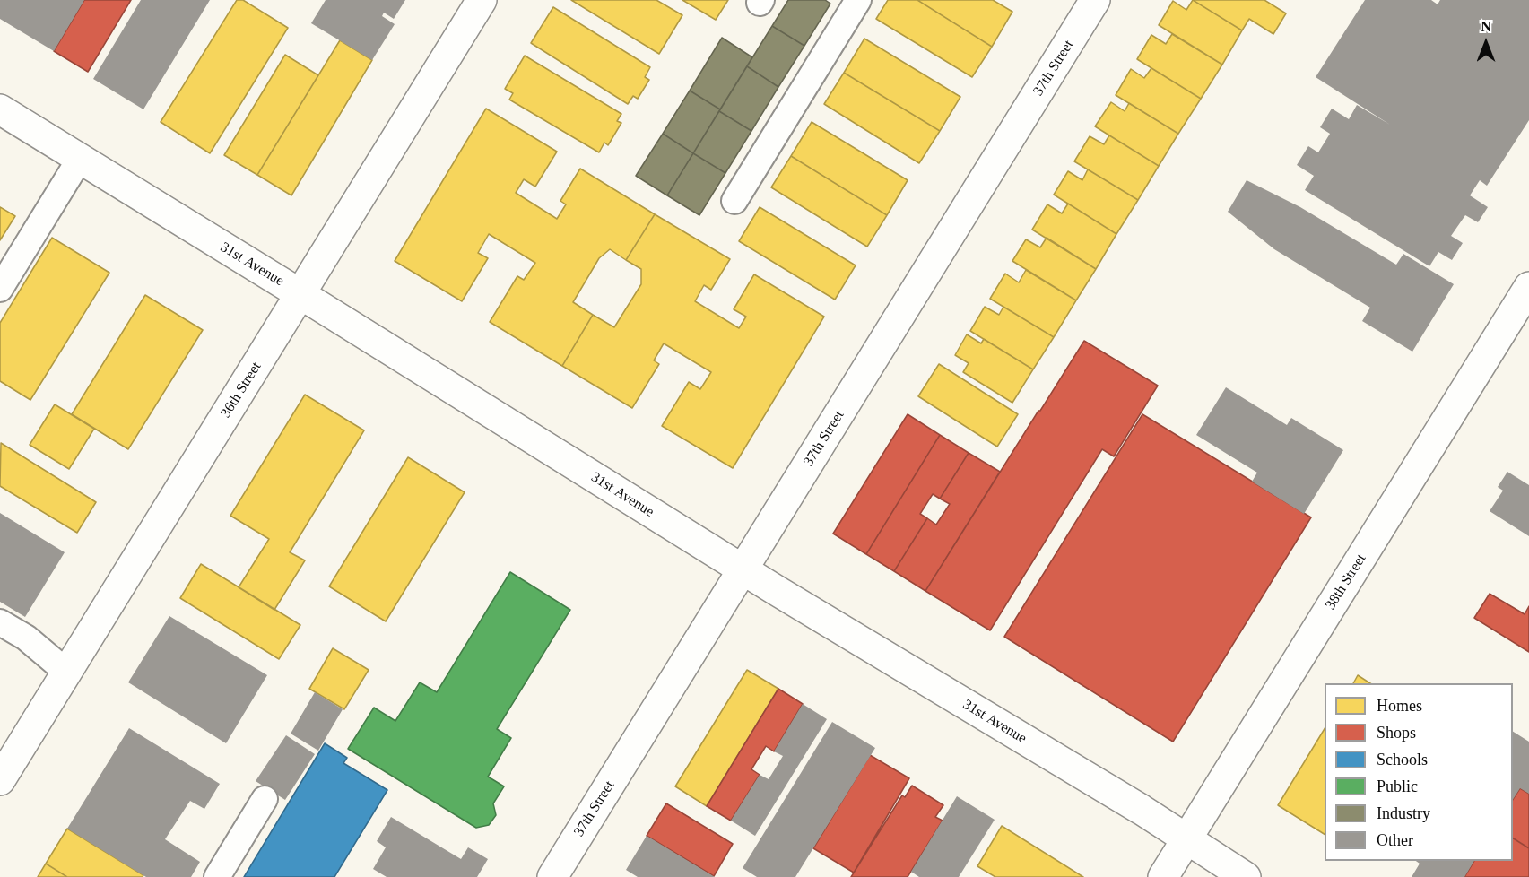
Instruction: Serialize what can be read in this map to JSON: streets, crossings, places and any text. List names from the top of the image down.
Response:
{
  "streets": {
    "street": [
      "37th Street",
      "31st Avenue",
      "36th Street",
      "38th Street"
    ]
  },
  "crossings": [
    ["37th Street", "31st Avenue"],
    ["31st Avenue", "36th Street"],
    ["31st Avenue", "38th Street"]
  ],
  "legend": [
    "Homes",
    "Shops",
    "Schools",
    "Public",
    "Industry",
    "Other"
  ],
  "north": "top"
}
